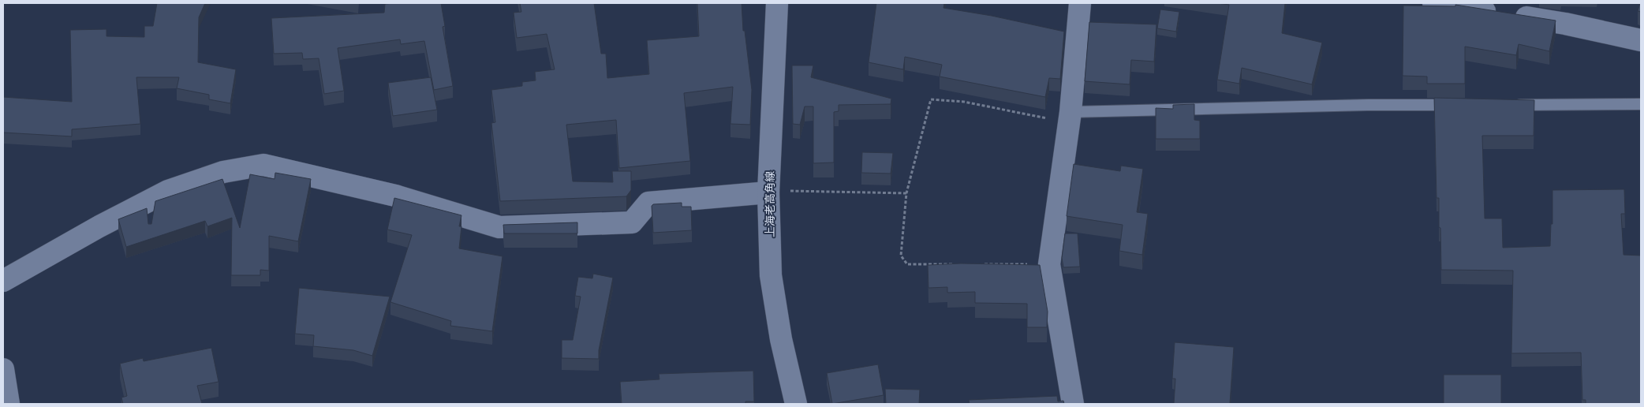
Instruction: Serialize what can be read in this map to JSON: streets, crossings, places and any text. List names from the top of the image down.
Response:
{
  "streets": {
    "street": ["上海老高角線"]
  }
}
